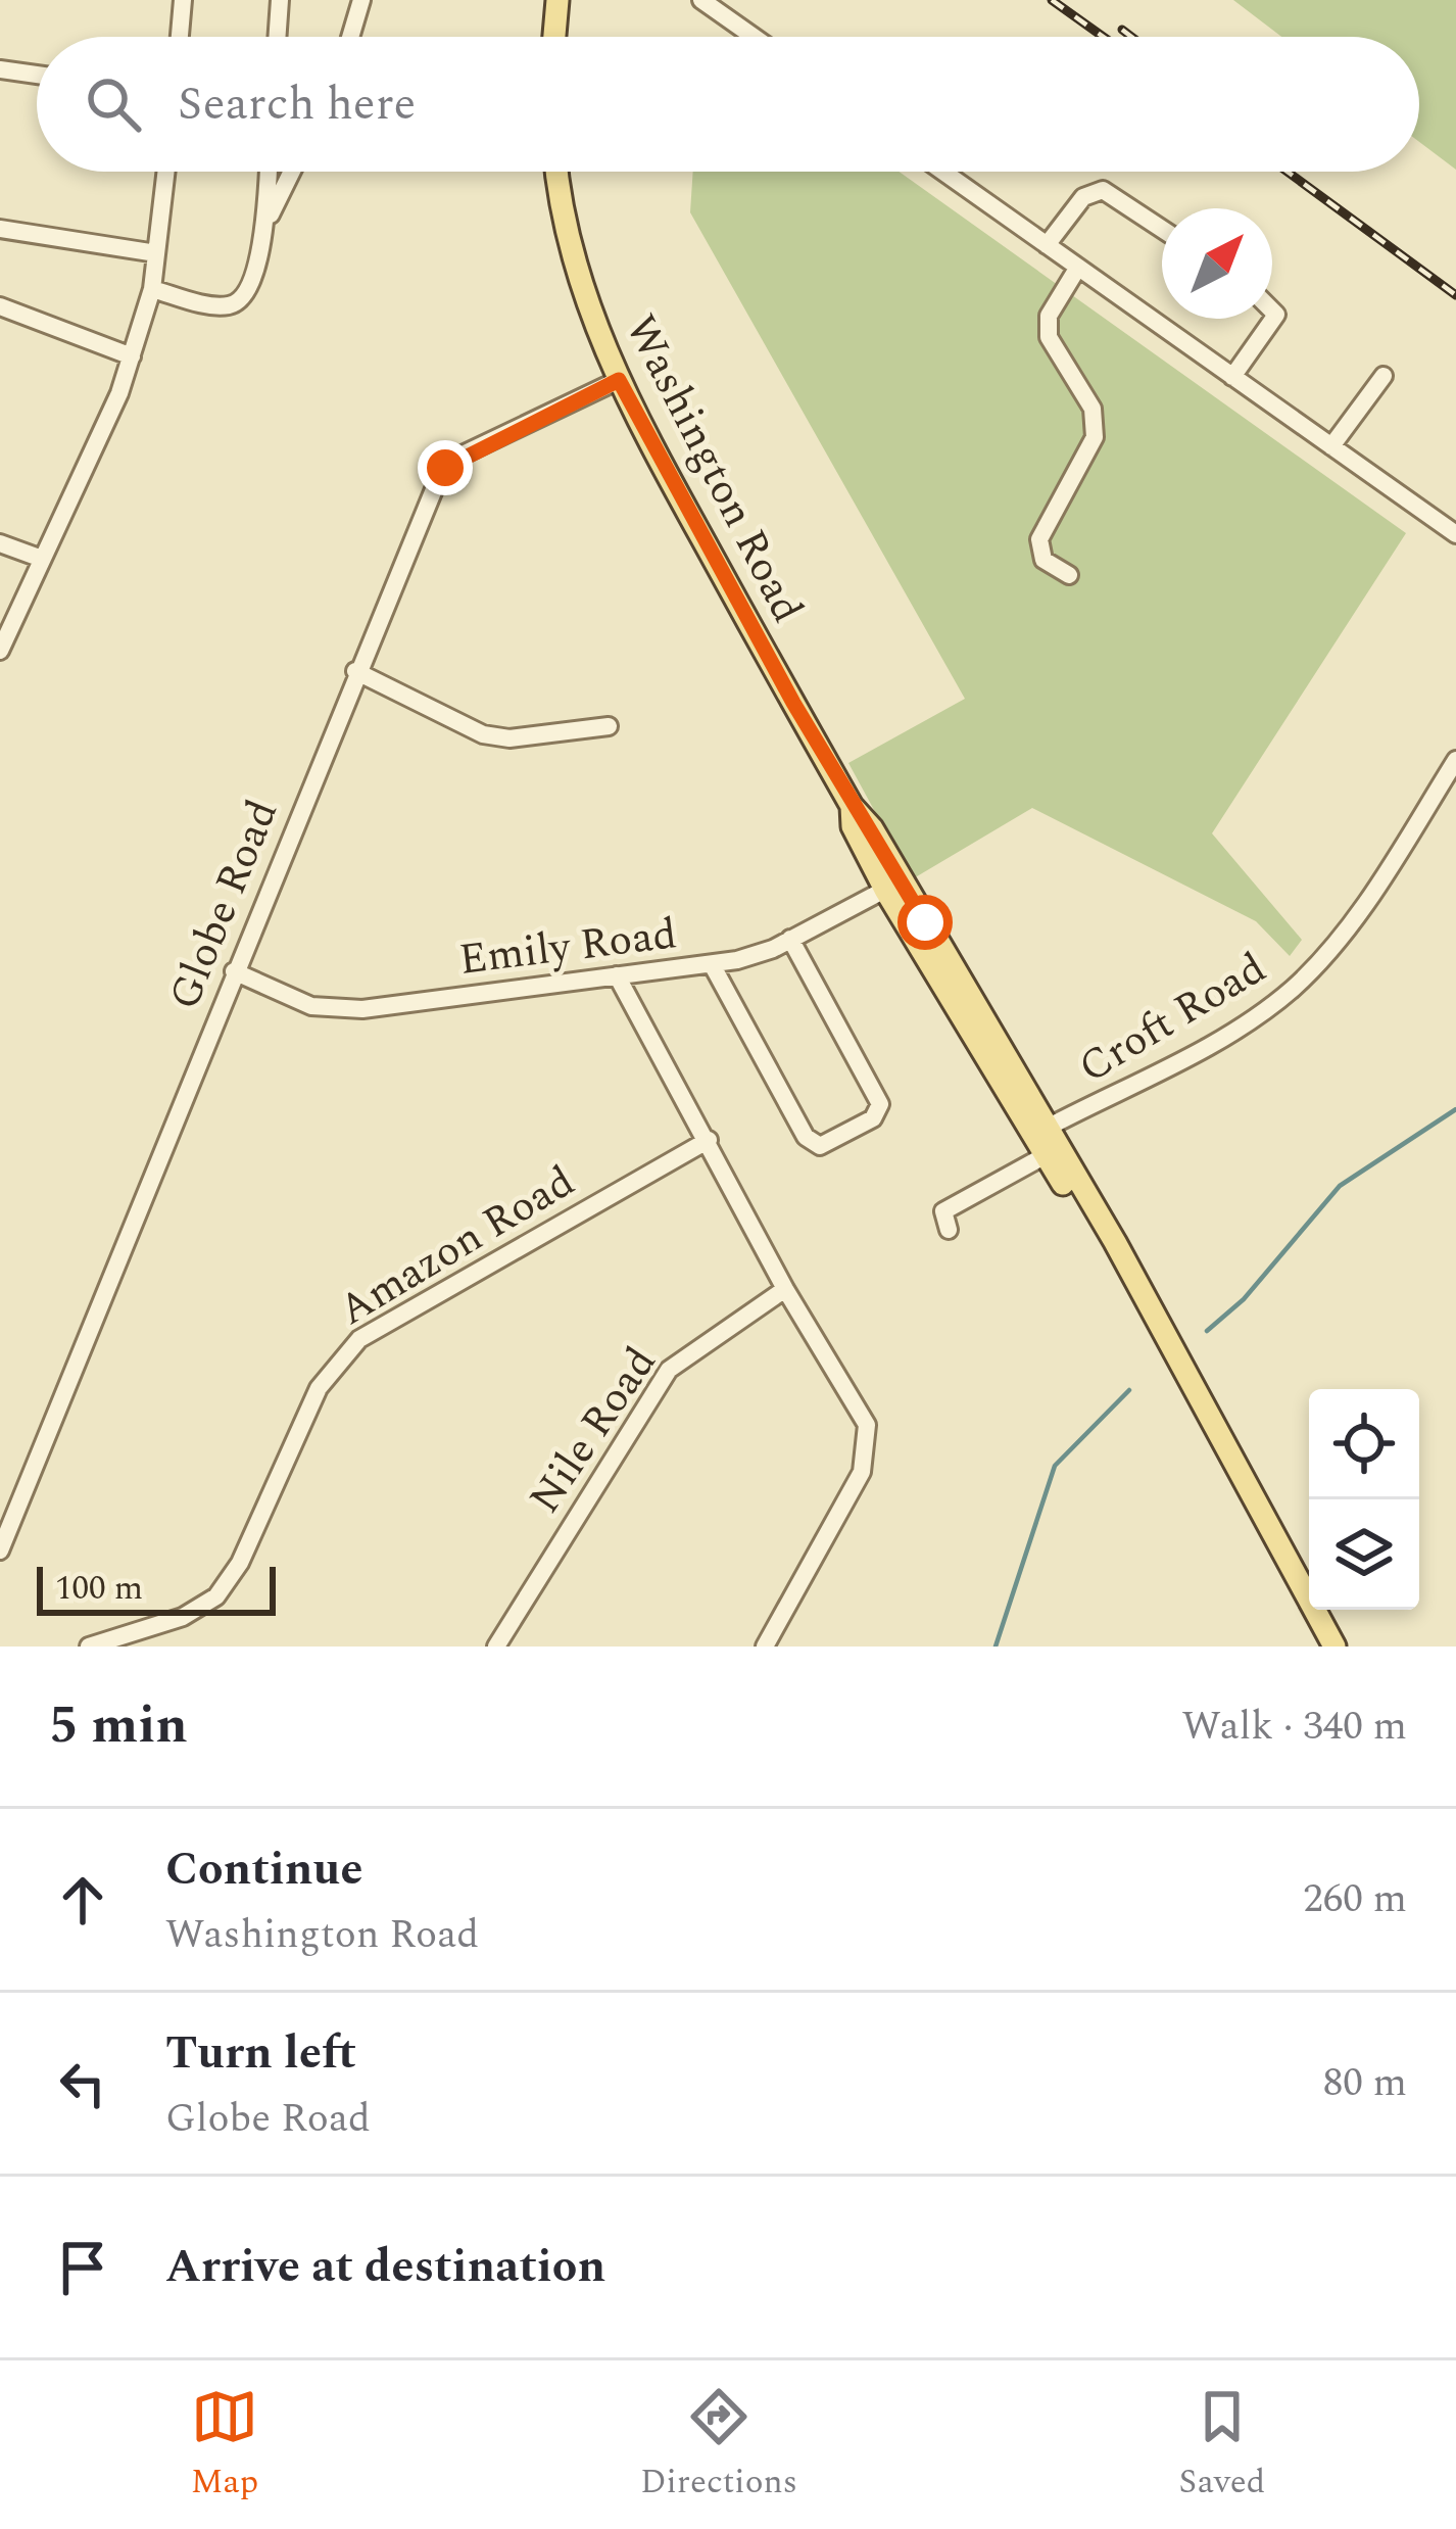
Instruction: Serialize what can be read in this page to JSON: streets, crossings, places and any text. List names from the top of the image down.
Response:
{
  "streets": {
    "main road": ["Washington Road"],
    "street": [
      "Globe Road",
      "Emily Road",
      "Croft Road",
      "Amazon Road",
      "Nile Road"
    ]
  },
  "crossings": [
    ["Washington Road", "Globe Road"],
    ["Washington Road", "Emily Road"],
    ["Washington Road", "Croft Road"],
    ["Globe Road", "Emily Road"]
  ],
  "scale_bar": "100 m",
  "north": "top right",
  "page": {
    "search": "Search here",
    "scale": "100 m",
    "heading": ["5 min", "Walk · 340 m"],
    "list": [
      ["Continue", "Washington Road", "260 m"],
      ["Turn left", "Globe Road", "80 m"],
      "Arrive at destination"
    ],
    "nav": ["Map", "Directions", "Saved"]
  }
}
